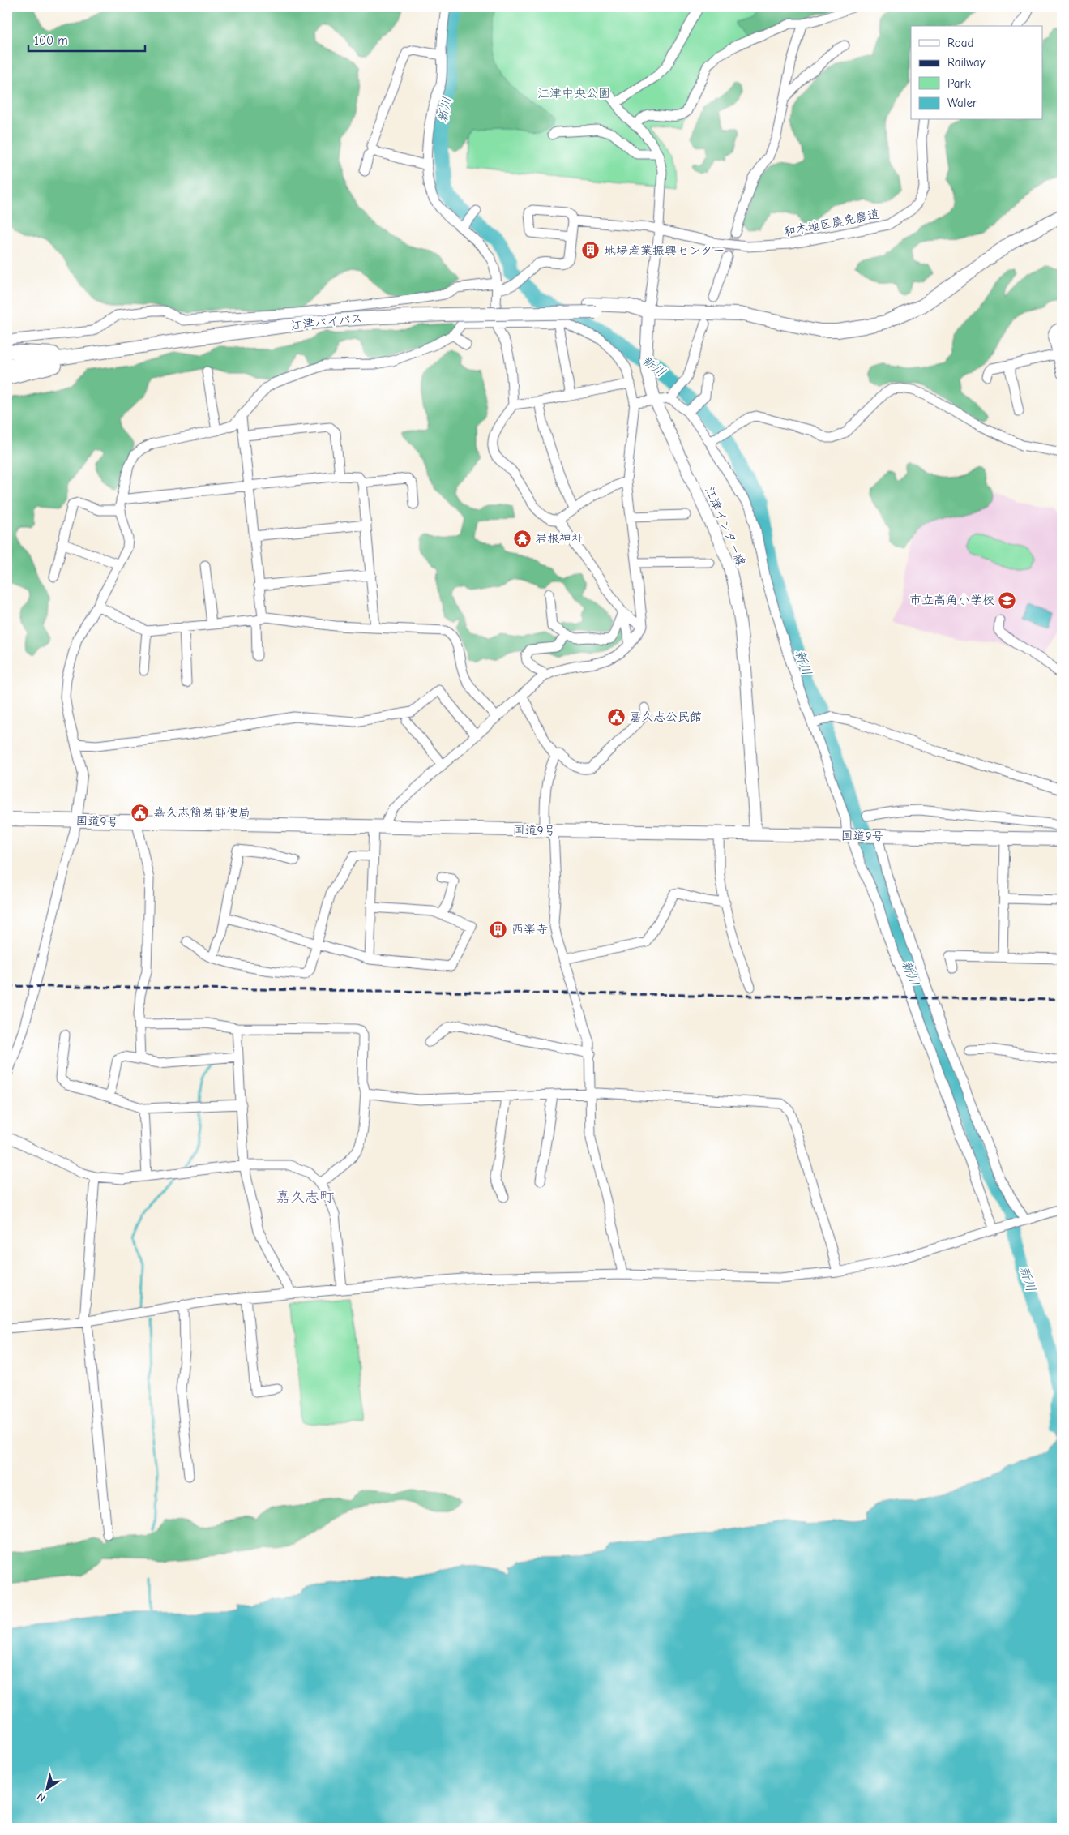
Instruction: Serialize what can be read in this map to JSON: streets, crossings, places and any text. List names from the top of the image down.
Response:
{
  "streets": {
    "highway": ["江津バイパス", "国道9号"],
    "main road": ["江津インター線"],
    "street": ["和木地区農免農道"]
  },
  "crossings": [
    ["江津バイパス", "江津インター線"],
    ["江津インター線", "国道9号"]
  ],
  "districts": ["嘉久志町"],
  "water": ["新川"],
  "parks": ["江津中央公園"],
  "places": {
    "building": ["地場産業振興センター", "西楽寺"],
    "temple": ["岩根神社"],
    "school or university": ["市立高角小学校"],
    "public building": ["嘉久志公民館", "嘉久志簡易郵便局"]
  },
  "legend": [
    "Road",
    "Railway",
    "Park",
    "Water"
  ],
  "scale_bar": "100 m",
  "north": "bottom left"
}
